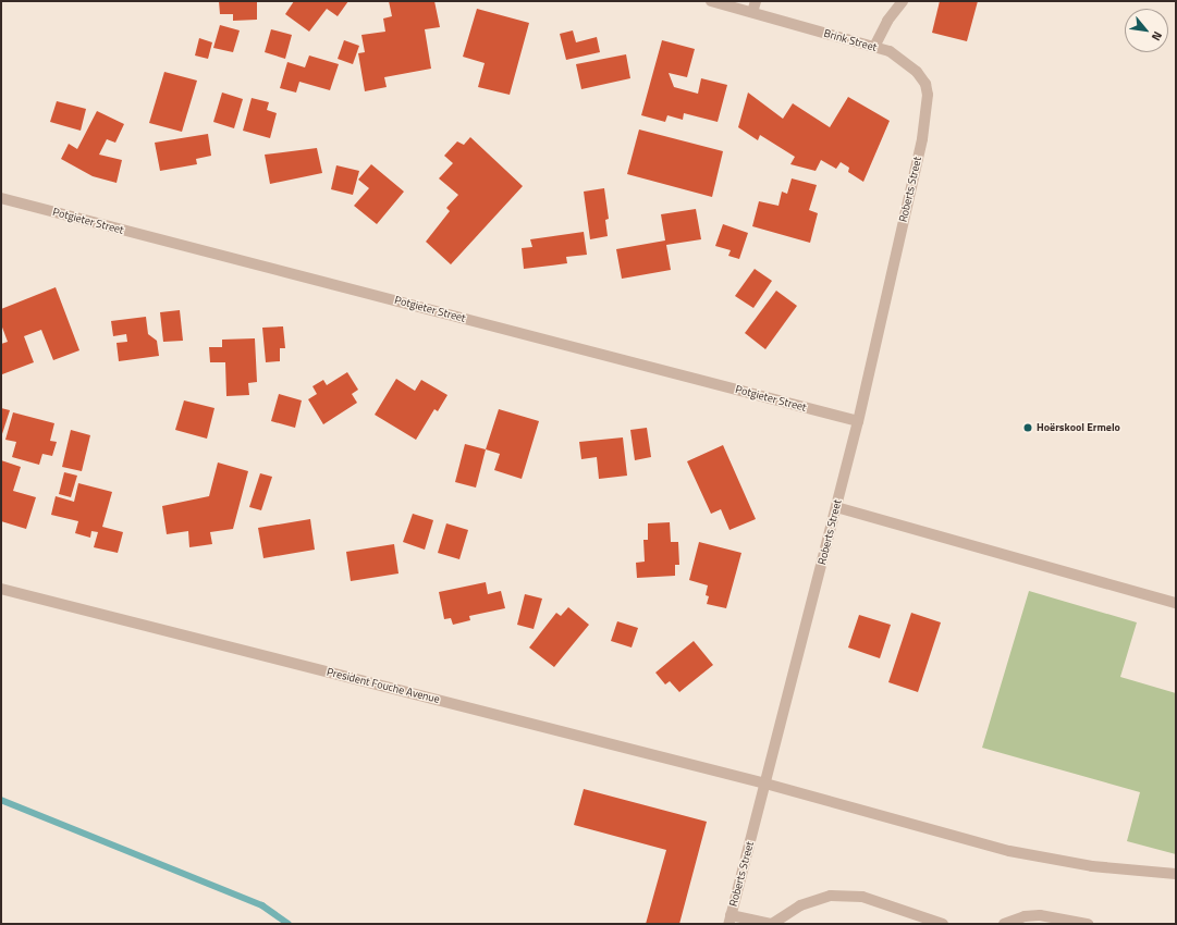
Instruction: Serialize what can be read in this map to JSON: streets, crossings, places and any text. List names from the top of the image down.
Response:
{
  "streets": {
    "street": [
      "Brink Street",
      "Roberts Street",
      "Potgieter Street",
      "President Fouche Avenue"
    ]
  },
  "crossings": [
    ["Brink Street", "Roberts Street"],
    ["Roberts Street", "Potgieter Street"],
    ["Roberts Street", "President Fouche Avenue"]
  ],
  "places": ["Hoërskool Ermelo"],
  "north": "bottom right"
}
